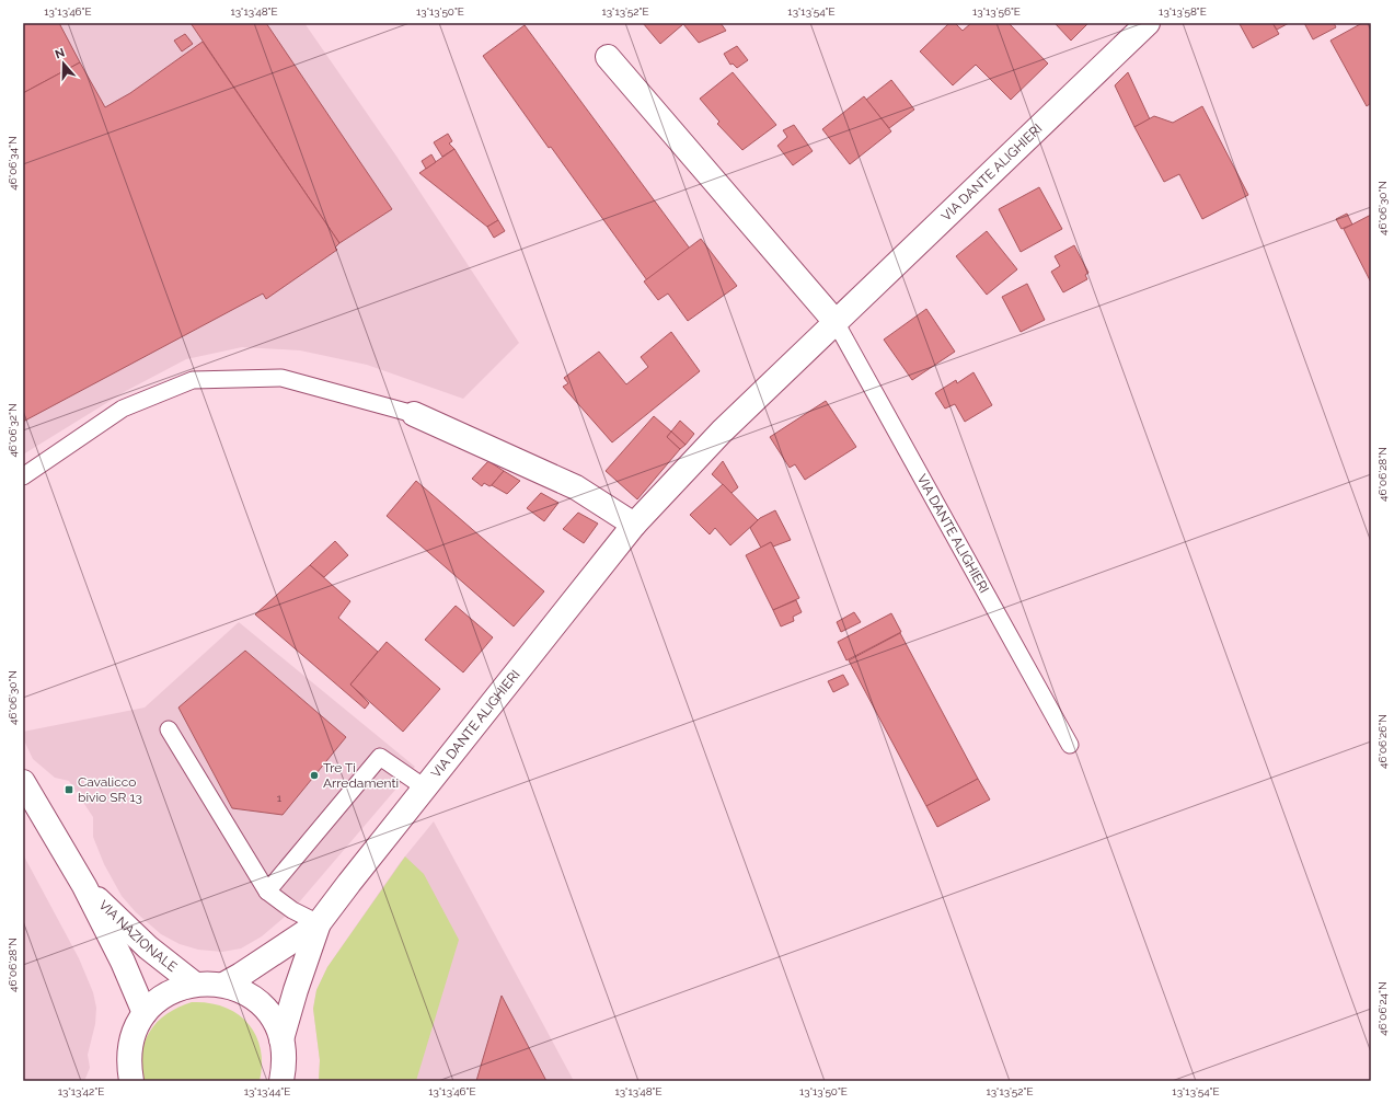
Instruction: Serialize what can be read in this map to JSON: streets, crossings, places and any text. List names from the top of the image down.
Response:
{
  "streets": {
    "street": ["VIA DANTE ALIGHIERI", "VIA NAZIONALE"]
  },
  "crossings": [
    ["VIA DANTE ALIGHIERI", "VIA NAZIONALE"]
  ],
  "places": {
    "other": ["Tre Ti Arredamenti"],
    "transit": ["Cavalicco bivio SR 13"]
  },
  "house_numbers": ["1"],
  "north": "top",
  "coordinates": [
    "13°13'46\"E",
    "13°13'48\"E",
    "13°13'50\"E",
    "13°13'52\"E",
    "13°13'54\"E",
    "13°13'56\"E",
    "13°13'58\"E",
    "46°06'34\"N",
    "46°06'30\"N",
    "46°06'32\"N",
    "46°06'28\"N",
    "46°06'26\"N",
    "46°06'24\"N",
    "13°13'42\"E",
    "13°13'44\"E"
  ]
}
